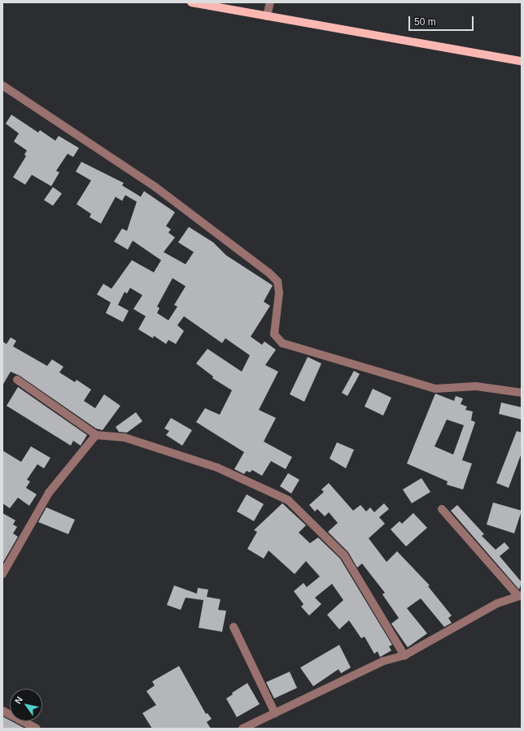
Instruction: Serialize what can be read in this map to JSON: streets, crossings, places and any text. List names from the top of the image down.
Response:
{
  "scale_bar": "50 m",
  "north": "top left"
}
